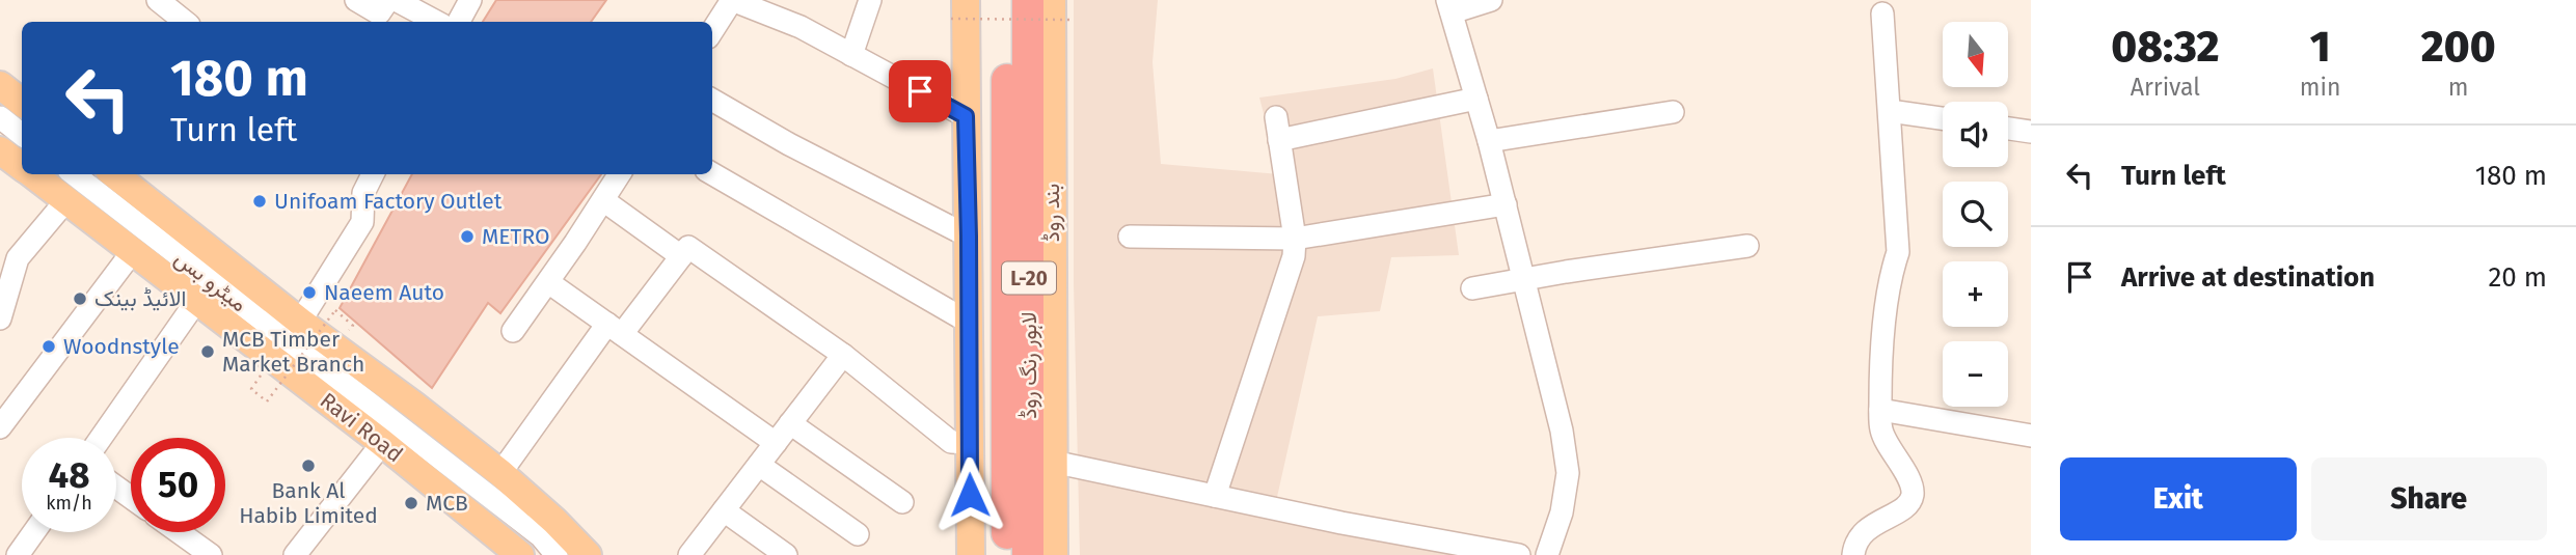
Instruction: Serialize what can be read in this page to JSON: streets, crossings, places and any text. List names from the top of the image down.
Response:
{
  "streets": {
    "highway": ["L-20", "لاہور رنگ روڈ"],
    "main road": ["بند روڈ", "Ravi Road"],
    "street": ["میٹرو بس"]
  },
  "crossings": [
    ["میٹرو بس", "Ravi Road"]
  ],
  "places": [
    "Unifoam Factory Outlet",
    "METRO",
    "Naeem Auto",
    "الائیڈ بینک",
    "Woodnstyle",
    "MCB Timber Market Branch",
    "Bank Al Habib Limited",
    "MCB"
  ],
  "north": "bottom",
  "page": {
    "eta": [
      "08:32",
      "Arrival",
      "1",
      "min",
      "200",
      "m"
    ],
    "map_buttons": ["+", "−"],
    "turn": ["180 m", "Turn left"],
    "list": [
      {
        "name": "Turn left",
        "value": "180 m"
      },
      {
        "name": "Arrive at destination",
        "value": "20 m"
      }
    ],
    "speed": "48 km/h",
    "limit": "50",
    "buttons": ["Exit", "Share"]
  }
}
